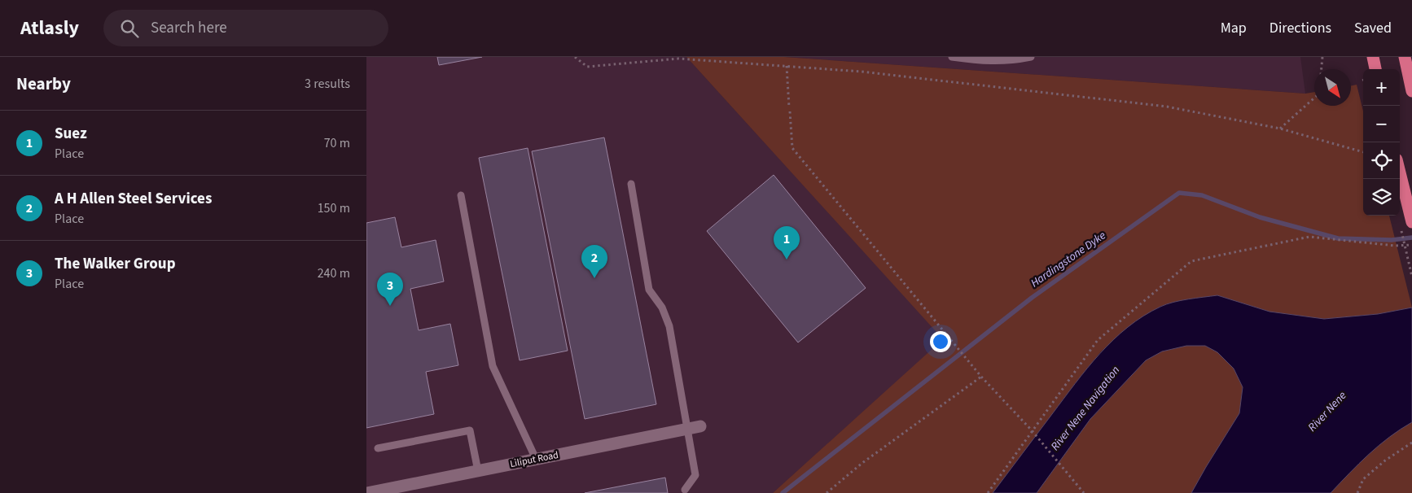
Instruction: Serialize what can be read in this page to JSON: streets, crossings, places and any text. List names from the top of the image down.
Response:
{
  "streets": {
    "street": ["Liliput Road"]
  },
  "water": ["Hardingstone Dyke", "River Nene Navigation", "River Nene"],
  "north": "bottom right",
  "page": {
    "header": "Atlasly",
    "search": "Search here",
    "nav": ["Map", "Directions", "Saved"],
    "heading": ["Nearby", "3 results"],
    "map_buttons": ["+", "−"],
    "list": [
      {
        "mark": "1",
        "name": "Suez",
        "note": "Place",
        "value": "70 m"
      },
      {
        "mark": "2",
        "name": "A H Allen Steel Services",
        "note": "Place",
        "value": "150 m"
      },
      {
        "mark": "3",
        "name": "The Walker Group",
        "note": "Place",
        "value": "240 m"
      }
    ],
    "pins": ["1", "2", "3"]
  }
}
